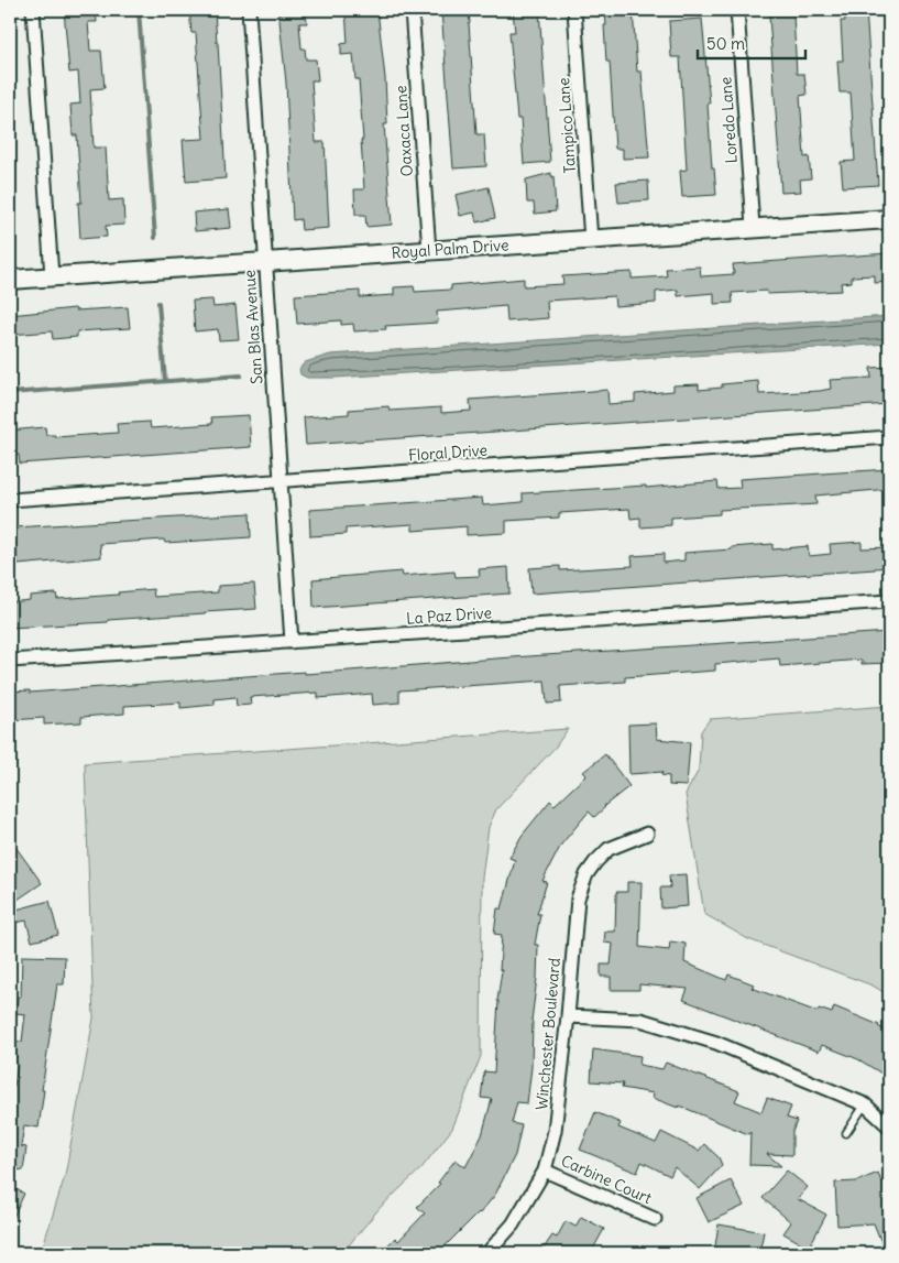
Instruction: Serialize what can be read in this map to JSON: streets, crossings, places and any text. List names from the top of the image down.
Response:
{
  "streets": {
    "street": [
      "Loredo Lane",
      "Tampico Lane",
      "Oaxaca Lane",
      "Royal Palm Drive",
      "San Blas Avenue",
      "Floral Drive",
      "La Paz Drive",
      "Winchester Boulevard",
      "Carbine Court"
    ]
  },
  "crossings": [
    ["Loredo Lane", "Royal Palm Drive"],
    ["Tampico Lane", "Royal Palm Drive"],
    ["Oaxaca Lane", "Royal Palm Drive"],
    ["Royal Palm Drive", "San Blas Avenue"],
    ["San Blas Avenue", "Floral Drive"],
    ["San Blas Avenue", "La Paz Drive"],
    ["Winchester Boulevard", "Carbine Court"]
  ],
  "scale_bar": "50 m"
}
